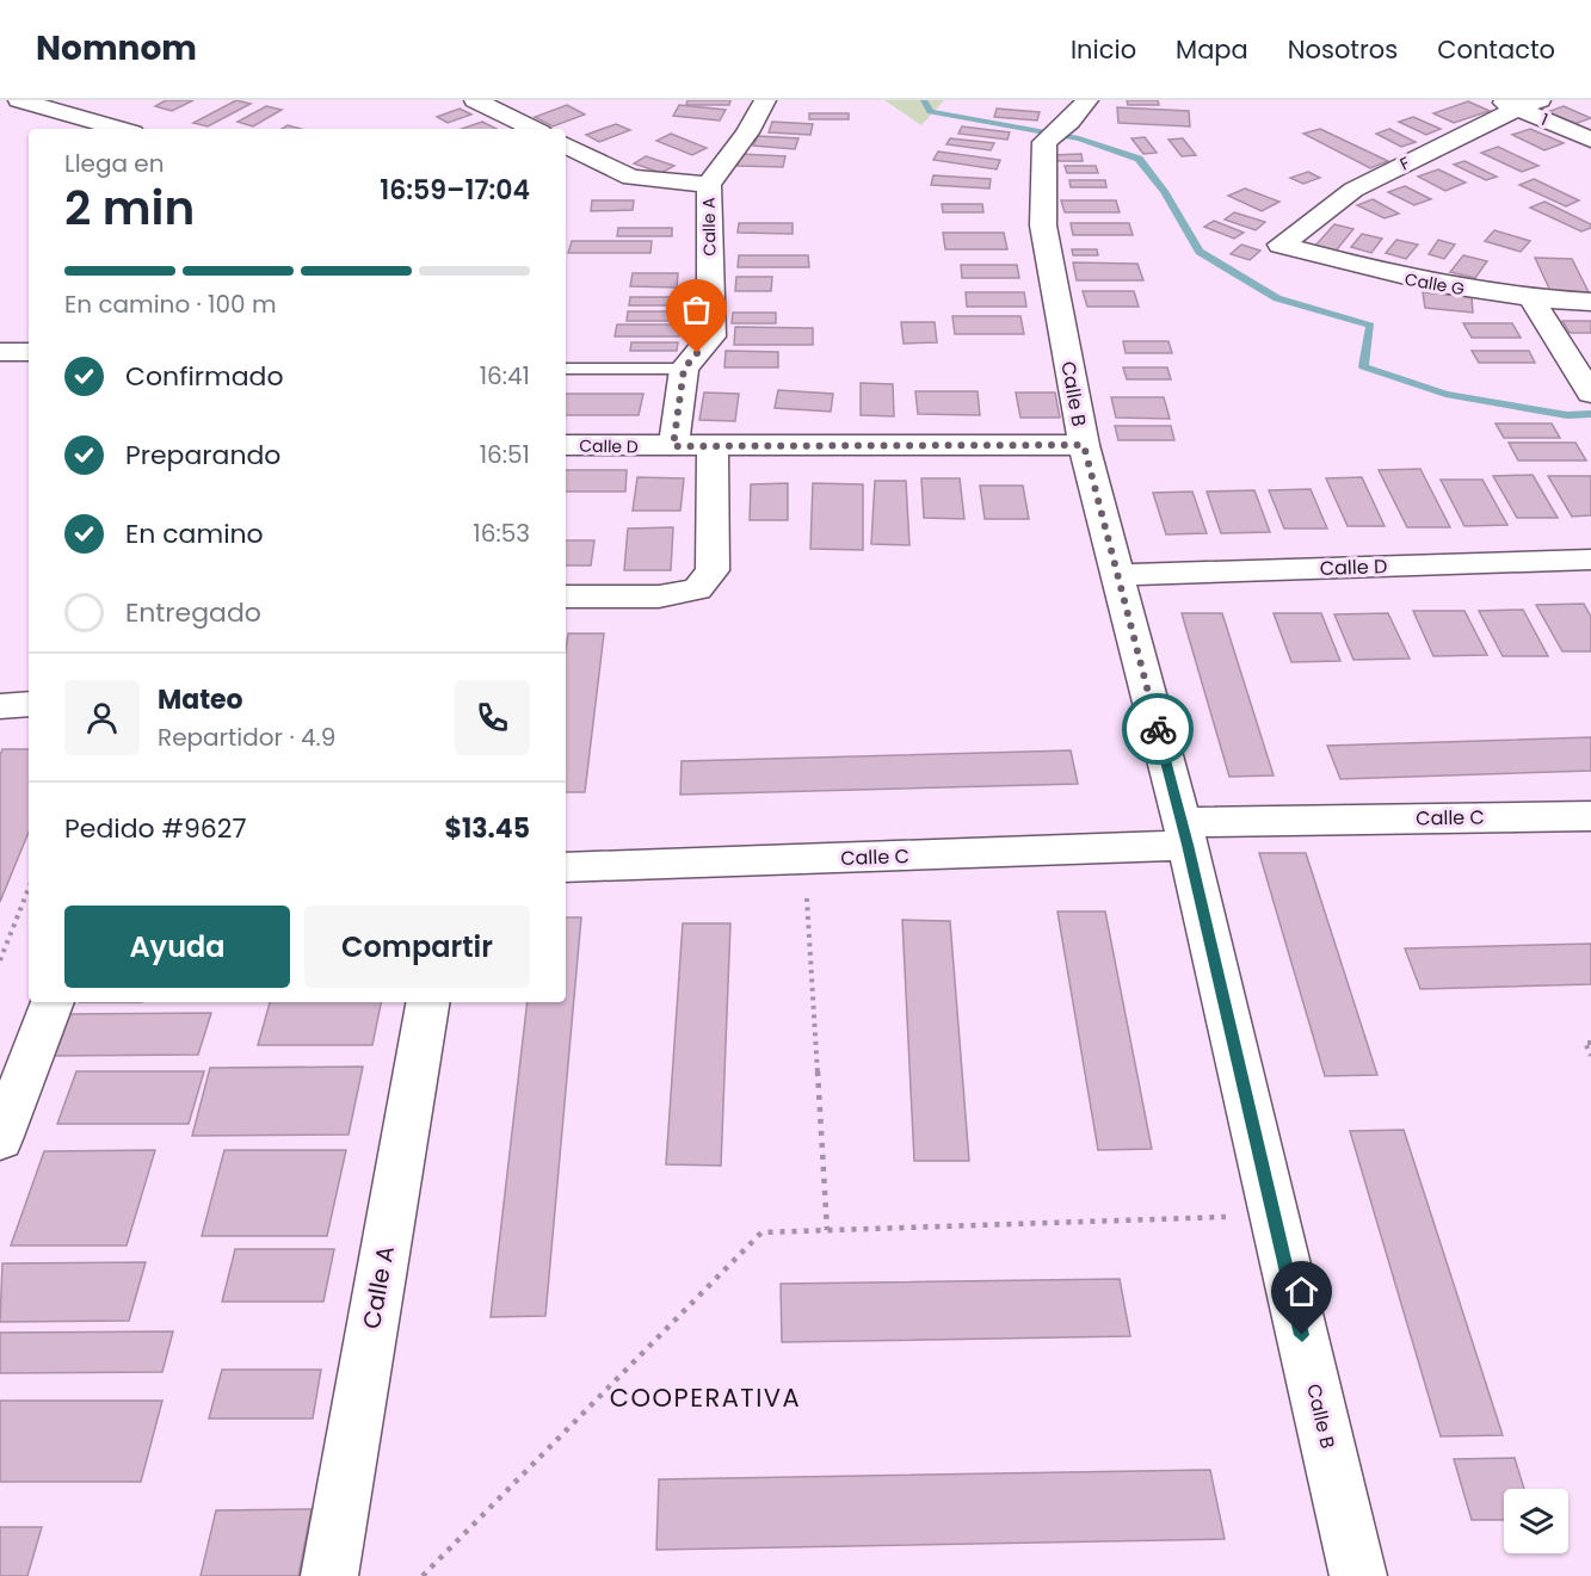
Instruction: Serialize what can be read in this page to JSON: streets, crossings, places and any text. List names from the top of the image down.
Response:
{
  "streets": {
    "street": [
      "1",
      "F",
      "Calle A",
      "Calle G",
      "Calle B",
      "Calle D",
      "Calle C"
    ]
  },
  "crossings": [
    ["1", "F"],
    ["F", "Calle G"],
    ["Calle B", "Calle D"],
    ["Calle B", "Calle C"]
  ],
  "districts": ["COOPERATIVA"],
  "page": {
    "header": "Nomnom",
    "nav": [
      "Inicio",
      "Mapa",
      "Nosotros",
      "Contacto"
    ],
    "heading": ["2 min", "Llega en", "16:59–17:04"],
    "panel": [
      "Mateo",
      "Repartidor · 4.9",
      "Pedido #9627",
      "$13.45"
    ],
    "bar": "En camino · 100 m",
    "list": [
      ["Confirmado", "16:41"],
      ["Preparando", "16:51"],
      ["En camino", "16:53"],
      "Entregado"
    ],
    "buttons": ["Ayuda", "Compartir"]
  }
}
